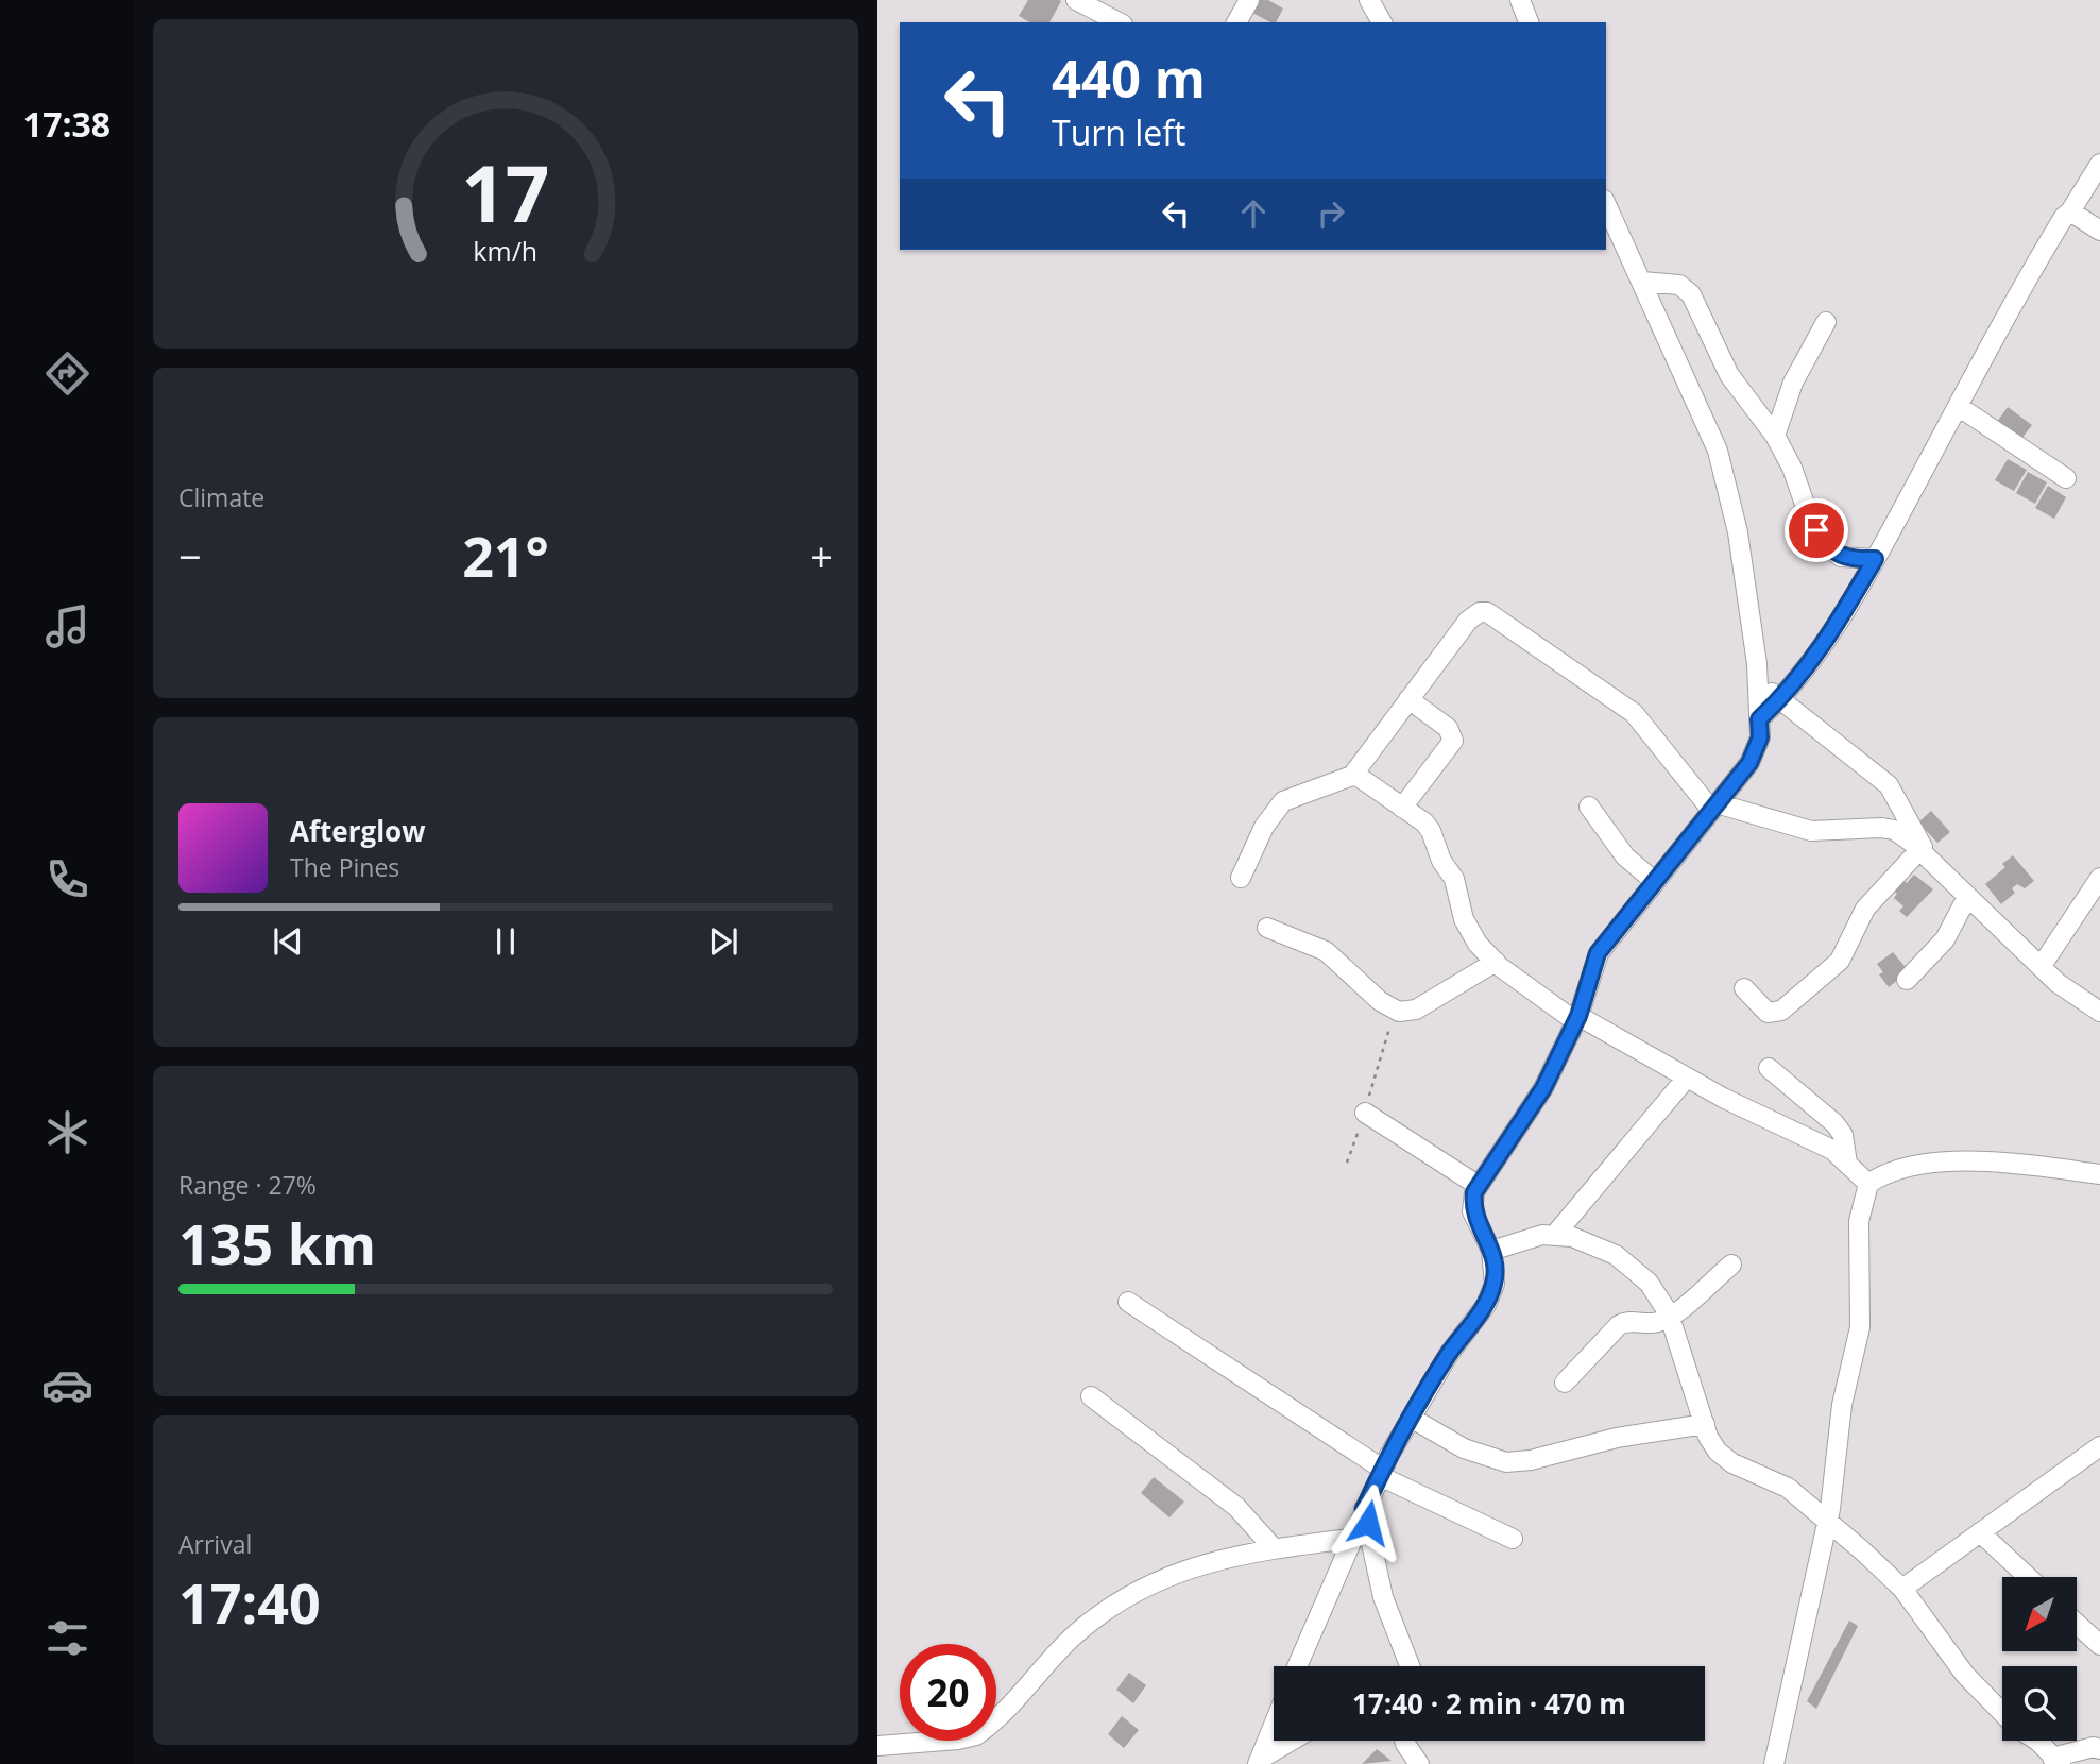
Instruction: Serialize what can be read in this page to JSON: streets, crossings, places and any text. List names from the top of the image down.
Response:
{
  "north": "bottom left",
  "page": {
    "tabs": "17:38",
    "turn": ["440 m", "Turn left"],
    "tile": [
      "Climate",
      ["Range · 27%", "135 km"],
      ["Arrival", "17:40"]
    ],
    "heat": ["−", "21°", "+"],
    "song": ["Afterglow", "The Pines"],
    "limit": "20",
    "trip": "17:40 · 2 min · 470 m",
    "gauge": ["17", "km/h"]
  }
}
